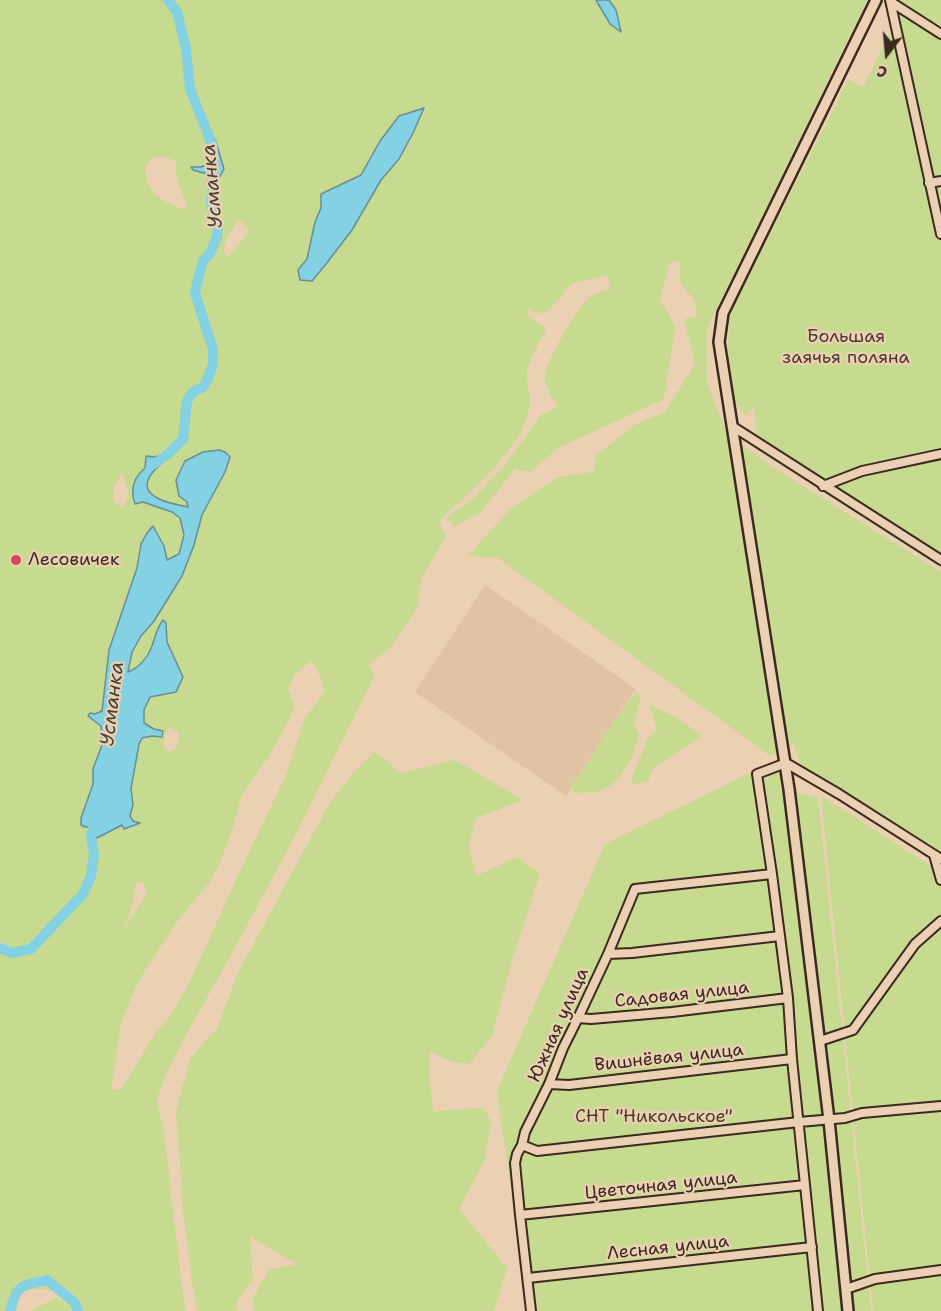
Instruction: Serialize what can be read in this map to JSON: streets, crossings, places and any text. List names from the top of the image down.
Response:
{
  "streets": {
    "street": [
      "Садовая улица",
      "Южная улица",
      "Вишнёвая улица",
      "Цветочная улица",
      "Лесная улица"
    ]
  },
  "crossings": [
    ["Садовая улица", "Южная улица"],
    ["Южная улица", "Вишнёвая улица"],
    ["Южная улица", "Цветочная улица"],
    ["Южная улица", "Лесная улица"]
  ],
  "water": ["Усманка"],
  "parks": ["Большая заячья поляна", "СНТ \"Никольское\""],
  "places": ["Лесовичек"],
  "north": "bottom"
}
